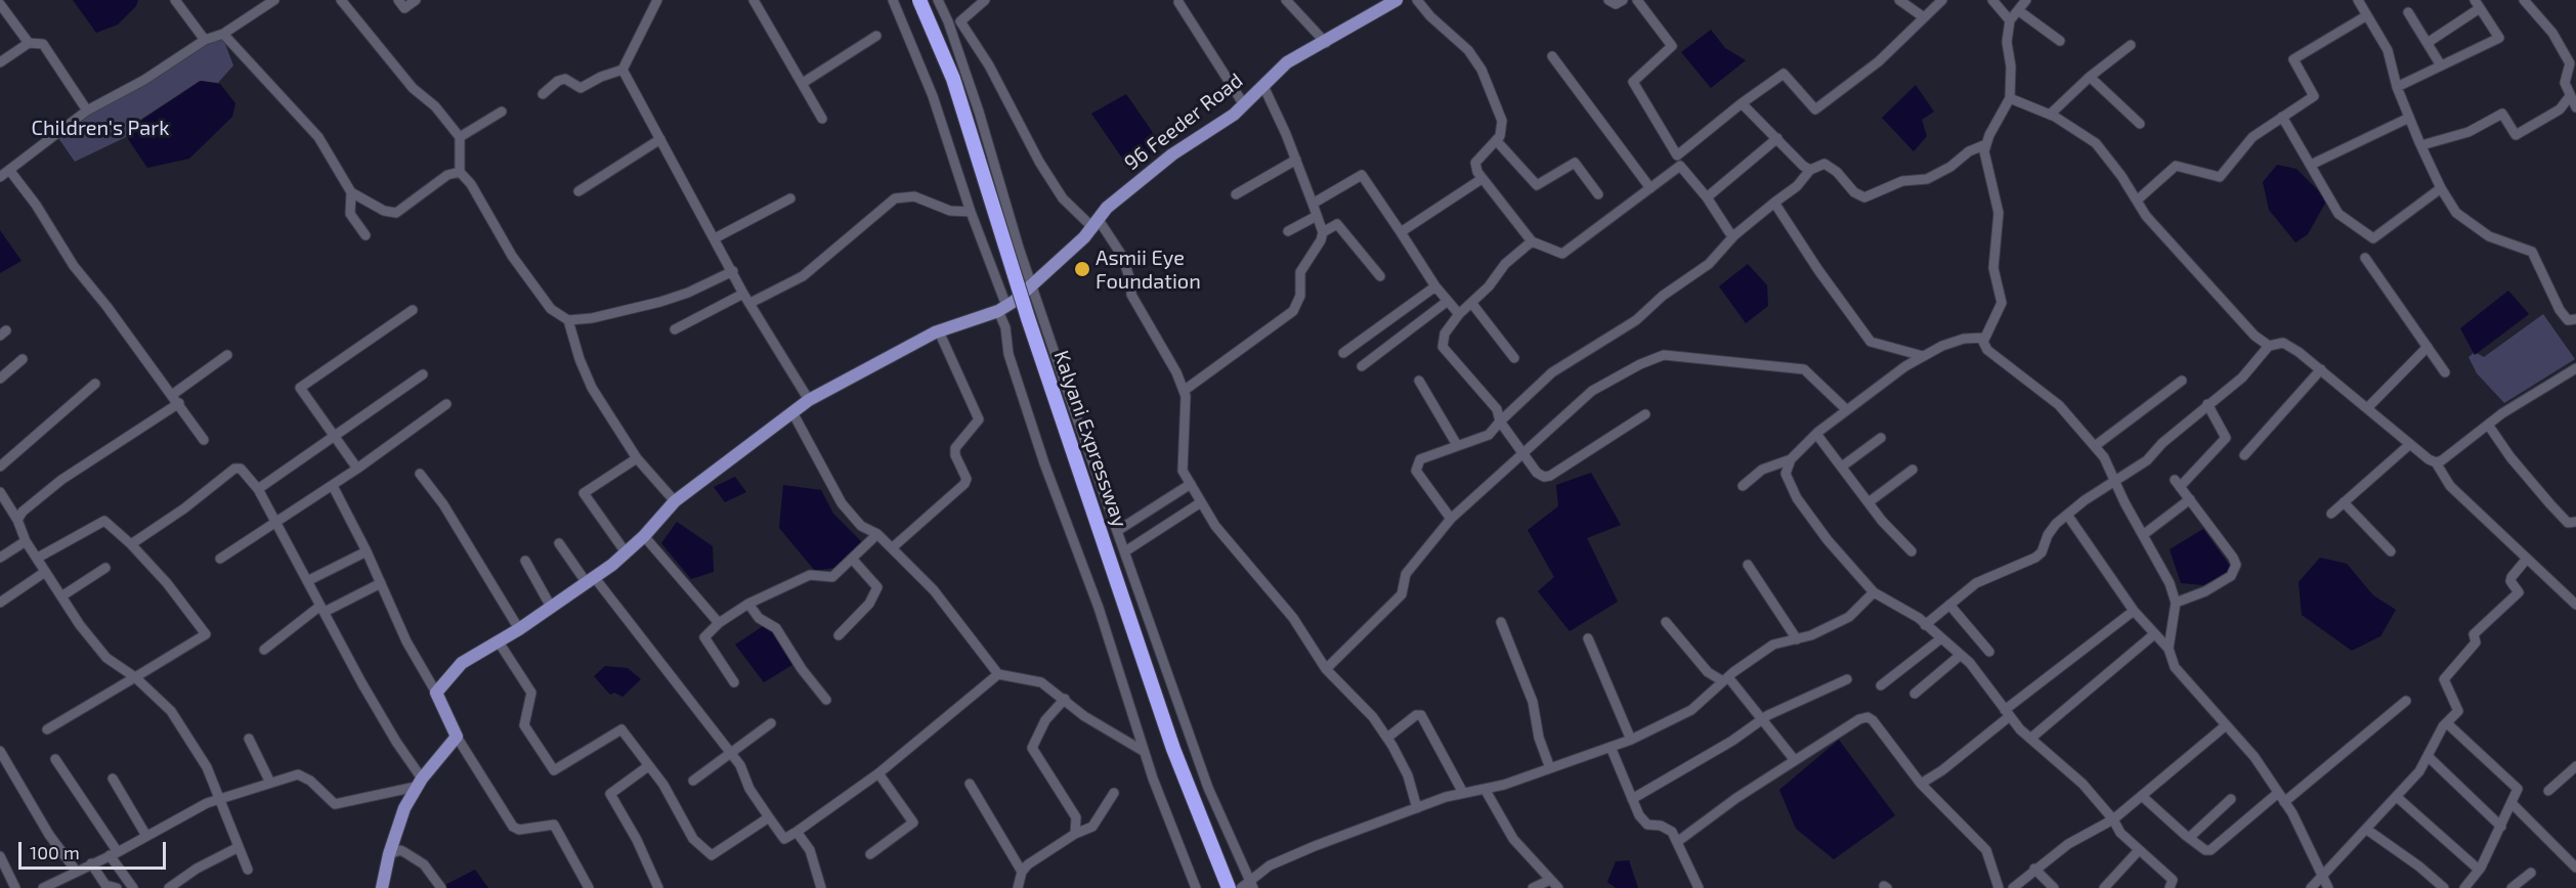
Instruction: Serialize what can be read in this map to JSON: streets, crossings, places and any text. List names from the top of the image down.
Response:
{
  "streets": {
    "highway": ["Kalyani Expressway"],
    "main road": ["96 Feeder Road"]
  },
  "parks": ["Children's Park"],
  "places": ["Asmii Eye Foundation"],
  "scale_bar": "100 m"
}
